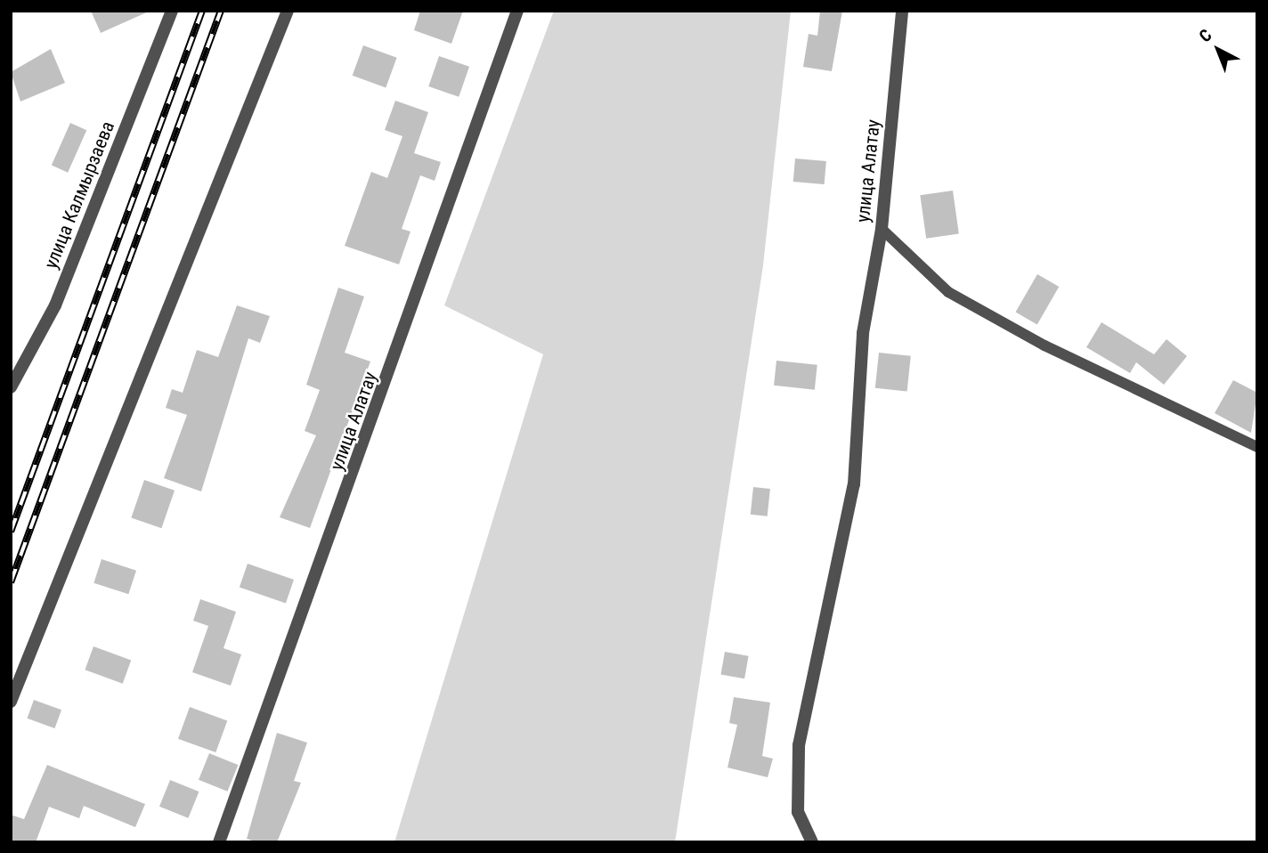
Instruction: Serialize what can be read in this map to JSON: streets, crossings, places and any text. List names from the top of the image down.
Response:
{
  "streets": {
    "street": ["улица Алатау", "улица Калмырзаева"]
  },
  "north": "top left"
}
